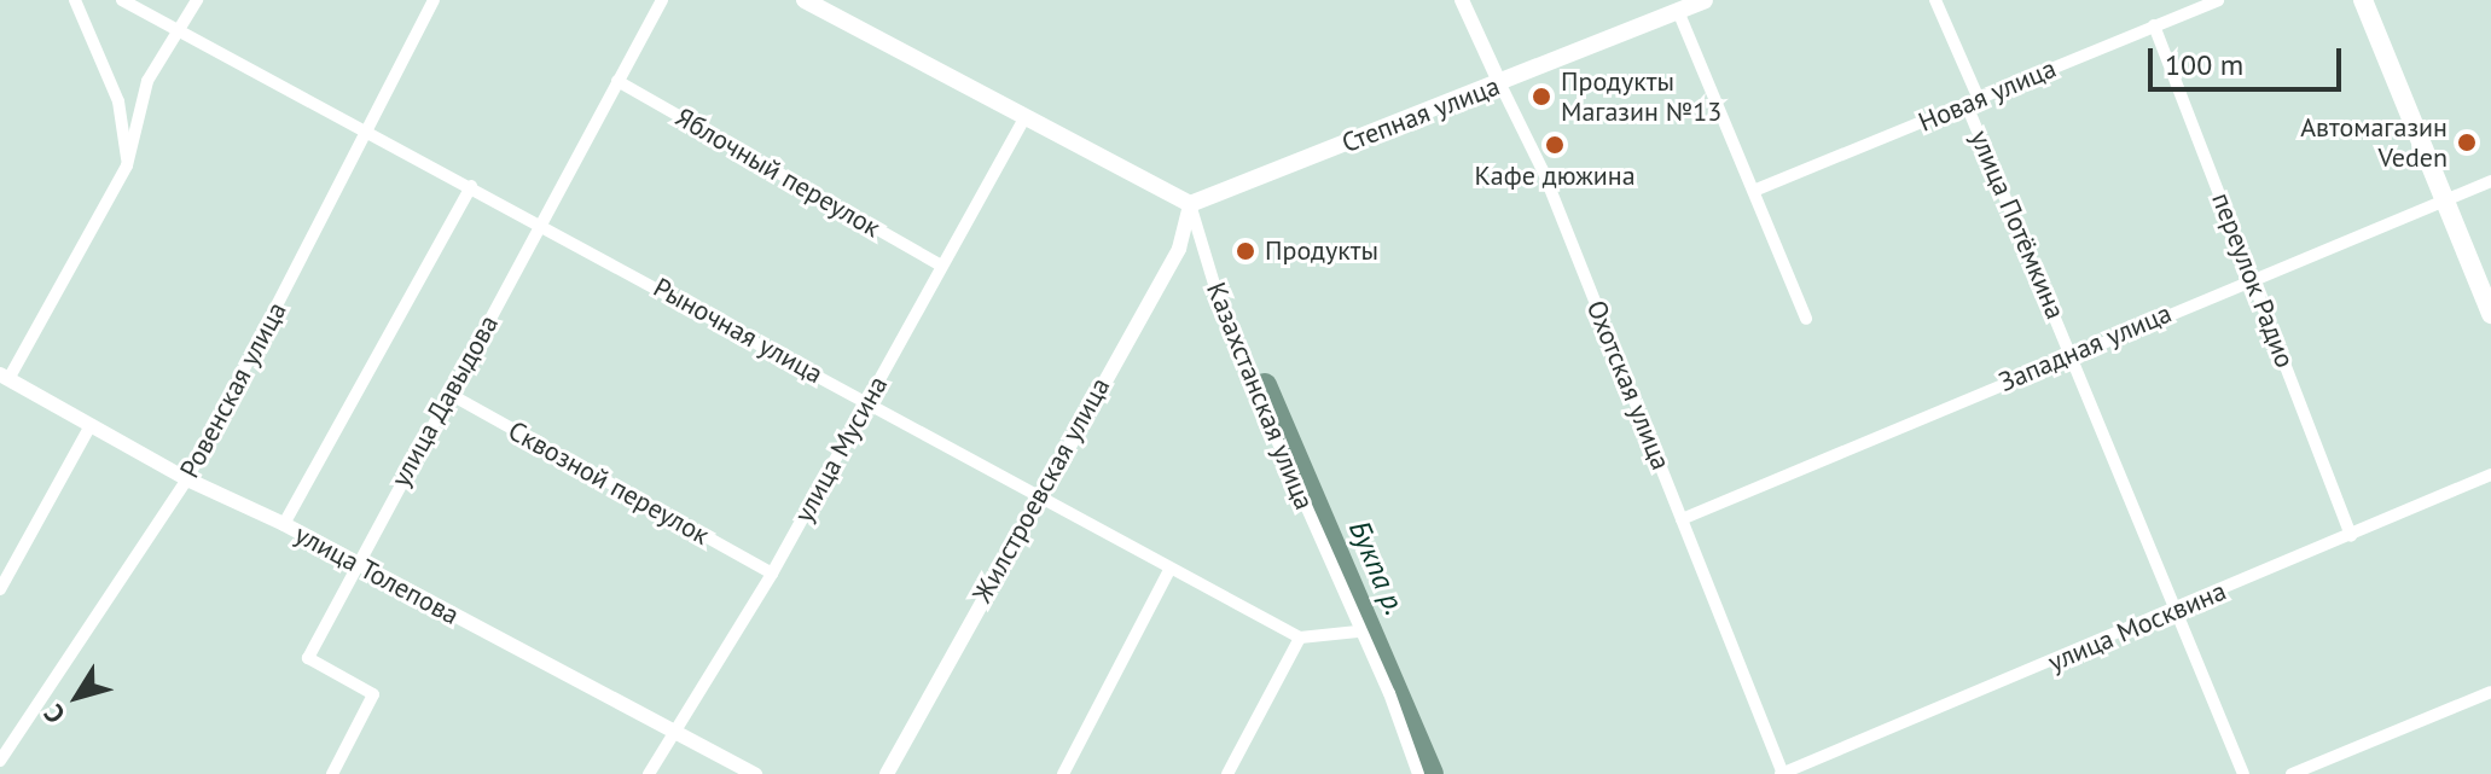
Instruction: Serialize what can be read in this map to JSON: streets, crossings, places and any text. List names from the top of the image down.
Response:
{
  "streets": {
    "main road": ["Степная улица"],
    "street": [
      "Новая улица",
      "Яблочный переулок",
      "улица Потёмкина",
      "переулок Радио",
      "Рыночная улица",
      "Западная улица",
      "Охотская улица",
      "Ровенская улица",
      "Казахстанская улица",
      "улица Давыдова",
      "улица Мусина",
      "Сквозной переулок",
      "Жилстроевская улица",
      "улица Толепова",
      "улица Москвина"
    ]
  },
  "crossings": [
    ["Новая улица", "улица Потёмкина"],
    ["Новая улица", "переулок Радио"],
    ["Степная улица", "Охотская улица"],
    ["Степная улица", "Казахстанская улица"],
    ["Степная улица", "Жилстроевская улица"],
    ["Яблочный переулок", "улица Давыдова"],
    ["Яблочный переулок", "улица Мусина"],
    ["улица Потёмкина", "Западная улица"],
    ["улица Потёмкина", "улица Москвина"],
    ["переулок Радио", "Западная улица"],
    ["переулок Радио", "улица Москвина"],
    ["Рыночная улица", "Ровенская улица"],
    ["Рыночная улица", "улица Давыдова"],
    ["Рыночная улица", "улица Мусина"],
    ["Рыночная улица", "Жилстроевская улица"],
    ["Западная улица", "Охотская улица"],
    ["Охотская улица", "улица Москвина"],
    ["Ровенская улица", "улица Толепова"],
    ["Казахстанская улица", "Жилстроевская улица"],
    ["улица Давыдова", "Сквозной переулок"],
    ["улица Давыдова", "улица Толепова"],
    ["улица Мусина", "Сквозной переулок"],
    ["улица Мусина", "улица Толепова"]
  ],
  "water": ["Букпа р."],
  "places": [
    "Продукты Магазин №13",
    "Автомагазин Veden",
    "Кафе дюжина",
    "Продукты"
  ],
  "scale_bar": "100 m",
  "north": "bottom left"
}
